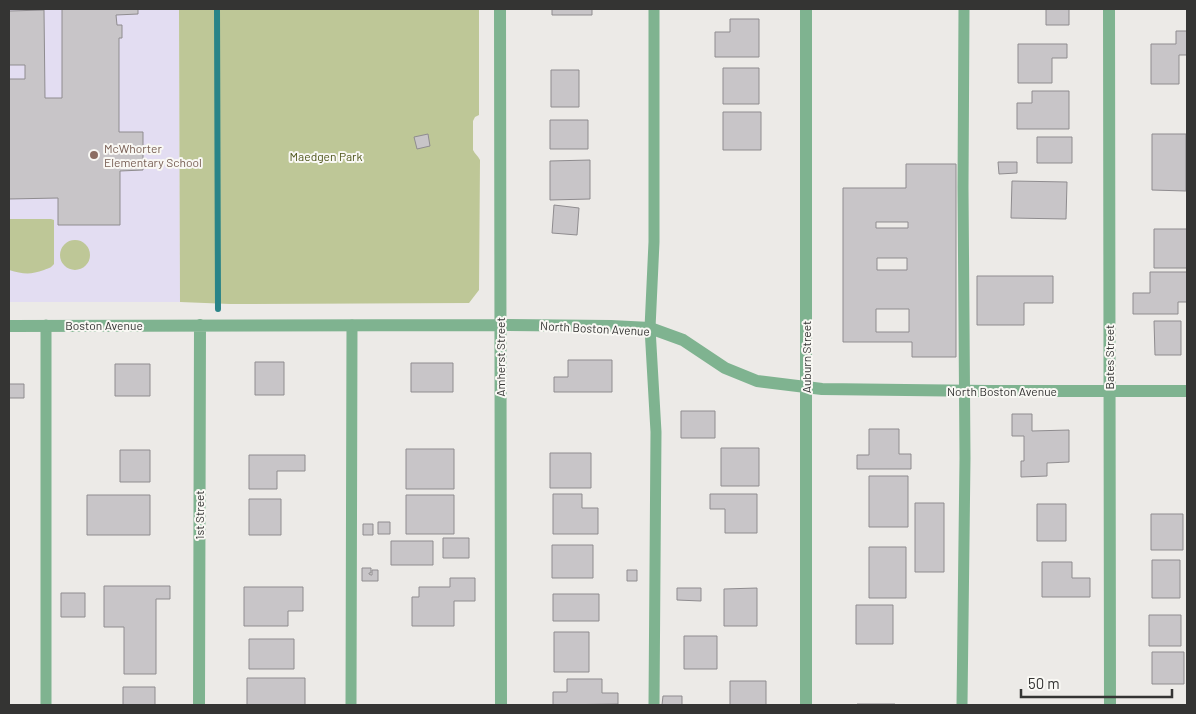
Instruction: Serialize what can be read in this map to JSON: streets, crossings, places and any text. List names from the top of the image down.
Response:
{
  "streets": {
    "street": [
      "Boston Avenue",
      "North Boston Avenue",
      "Amherst Street",
      "Auburn Street",
      "Bates Street",
      "1st Street"
    ]
  },
  "crossings": [
    ["Boston Avenue", "North Boston Avenue"],
    ["Boston Avenue", "1st Street"],
    ["North Boston Avenue", "Amherst Street"],
    ["North Boston Avenue", "Auburn Street"],
    ["North Boston Avenue", "Bates Street"],
    ["North Boston Avenue", "1st Street"]
  ],
  "parks": ["Maedgen Park"],
  "places": ["McWhorter Elementary School"],
  "scale_bar": "50 m"
}
